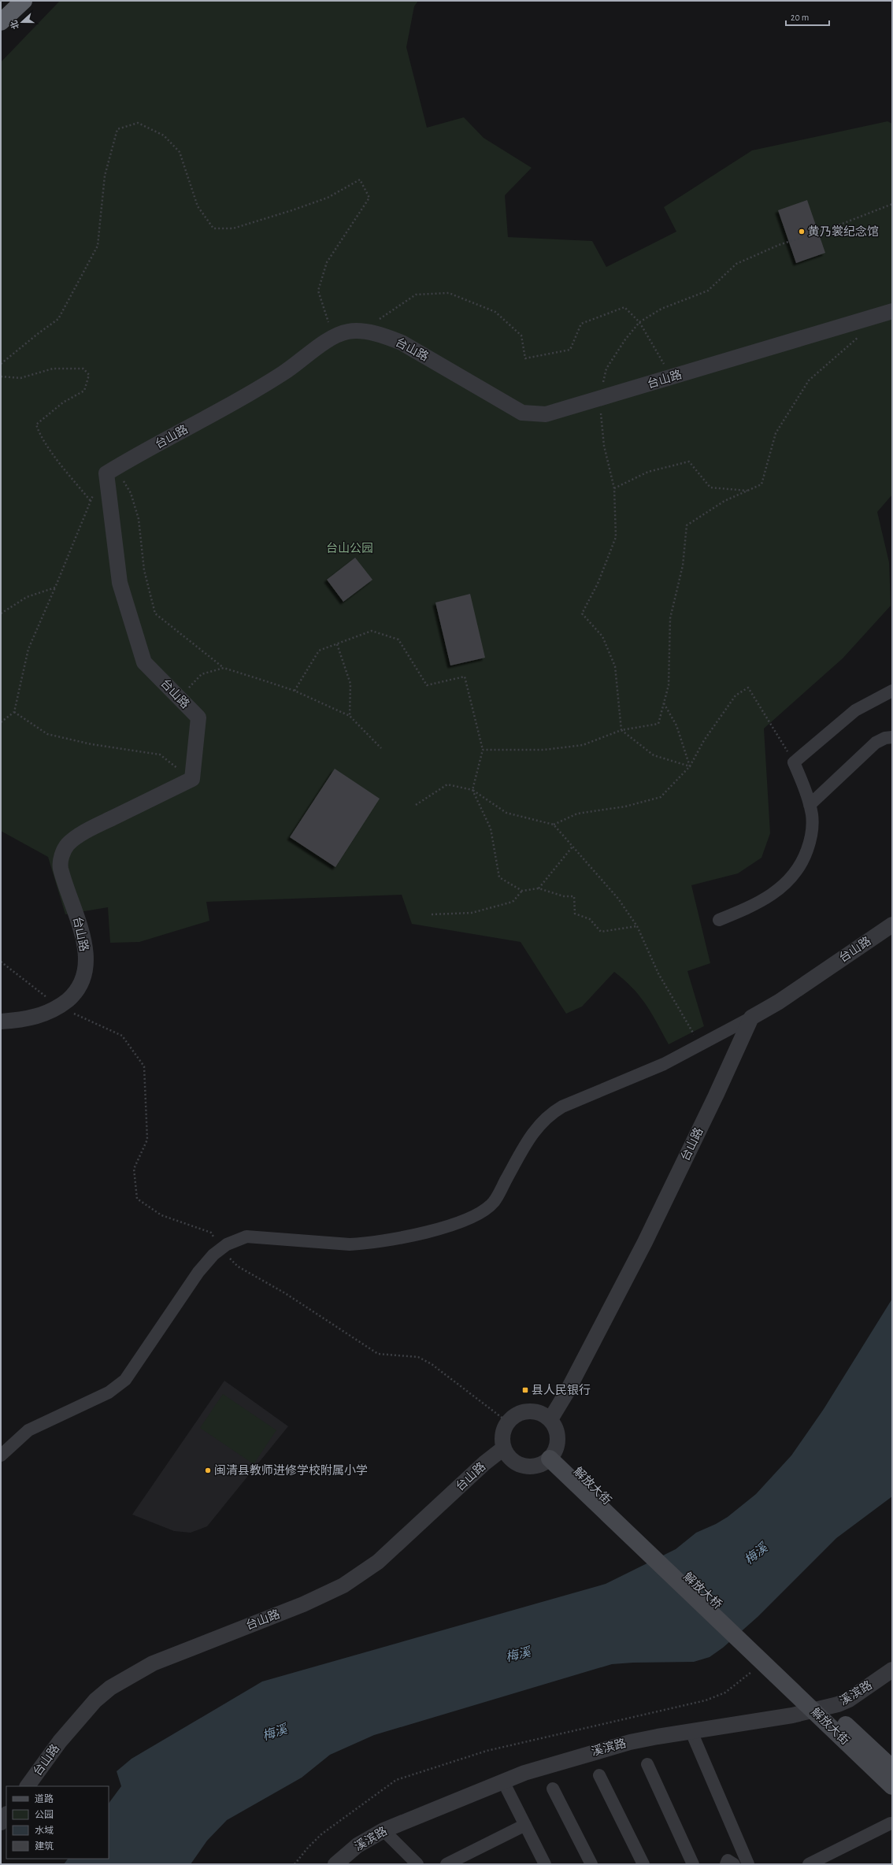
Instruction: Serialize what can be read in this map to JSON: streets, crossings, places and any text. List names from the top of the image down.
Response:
{
  "streets": {
    "main road": ["解放大街", "解放大桥"],
    "street": ["台山路", "溪滨路"]
  },
  "crossings": [
    ["台山路", "解放大街"],
    ["解放大街", "解放大桥"],
    ["解放大街", "溪滨路"]
  ],
  "water": ["梅溪"],
  "parks": ["台山公园"],
  "places": {
    "other": ["黄乃裳纪念馆", "闽清县教师进修学校附属小学"],
    "transit": ["县人民银行"]
  },
  "legend": [
    "道路",
    "公园",
    "水域",
    "建筑"
  ],
  "scale_bar": "20 m",
  "north": "left"
}
